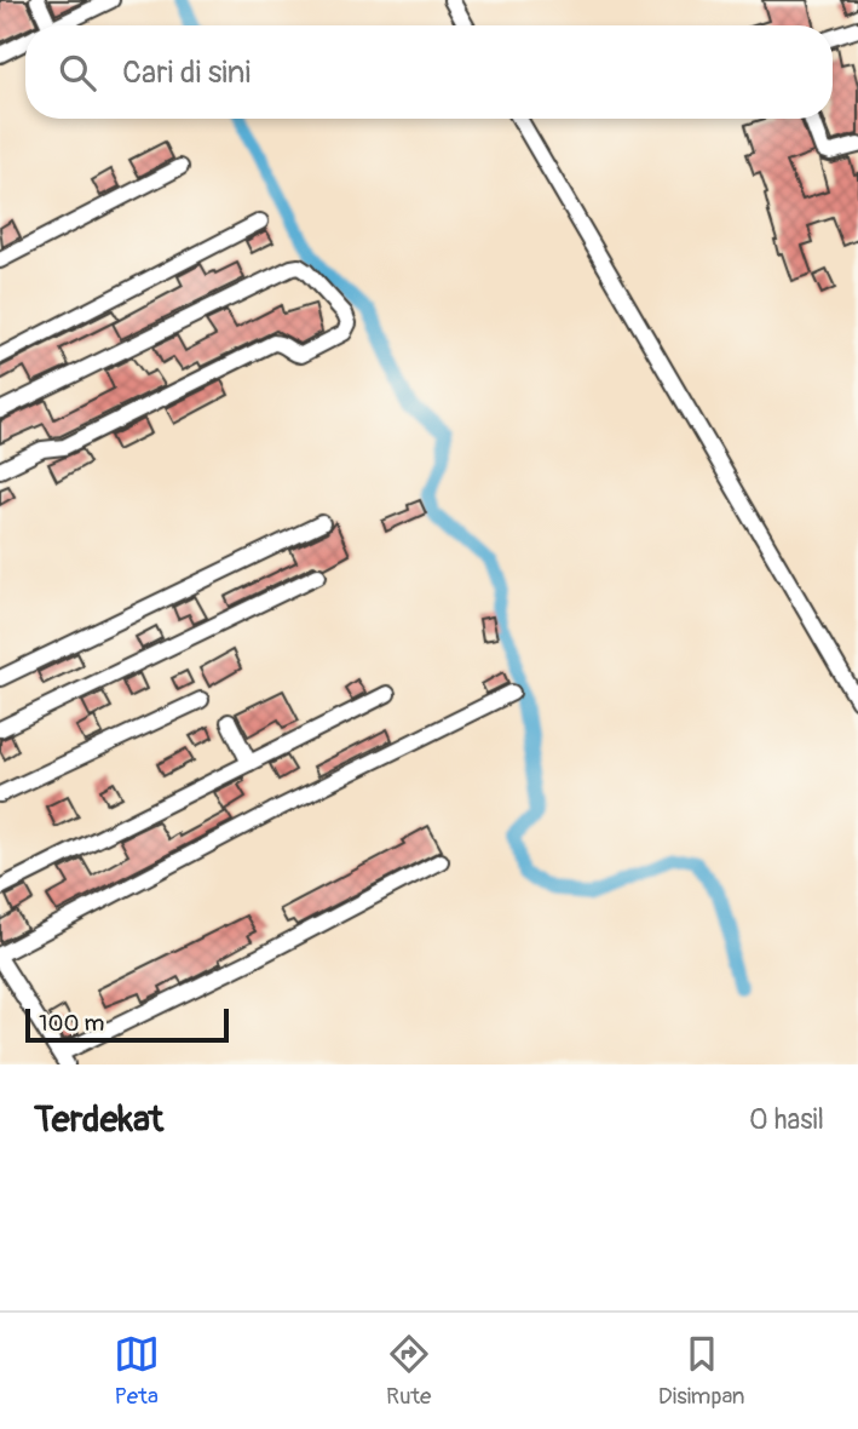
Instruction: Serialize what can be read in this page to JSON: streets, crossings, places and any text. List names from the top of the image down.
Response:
{
  "scale_bar": "100 m",
  "page": {
    "search": "Cari di sini",
    "scale": "100 m",
    "heading": ["Terdekat", "0 hasil"],
    "nav": ["Peta", "Rute", "Disimpan"]
  }
}
